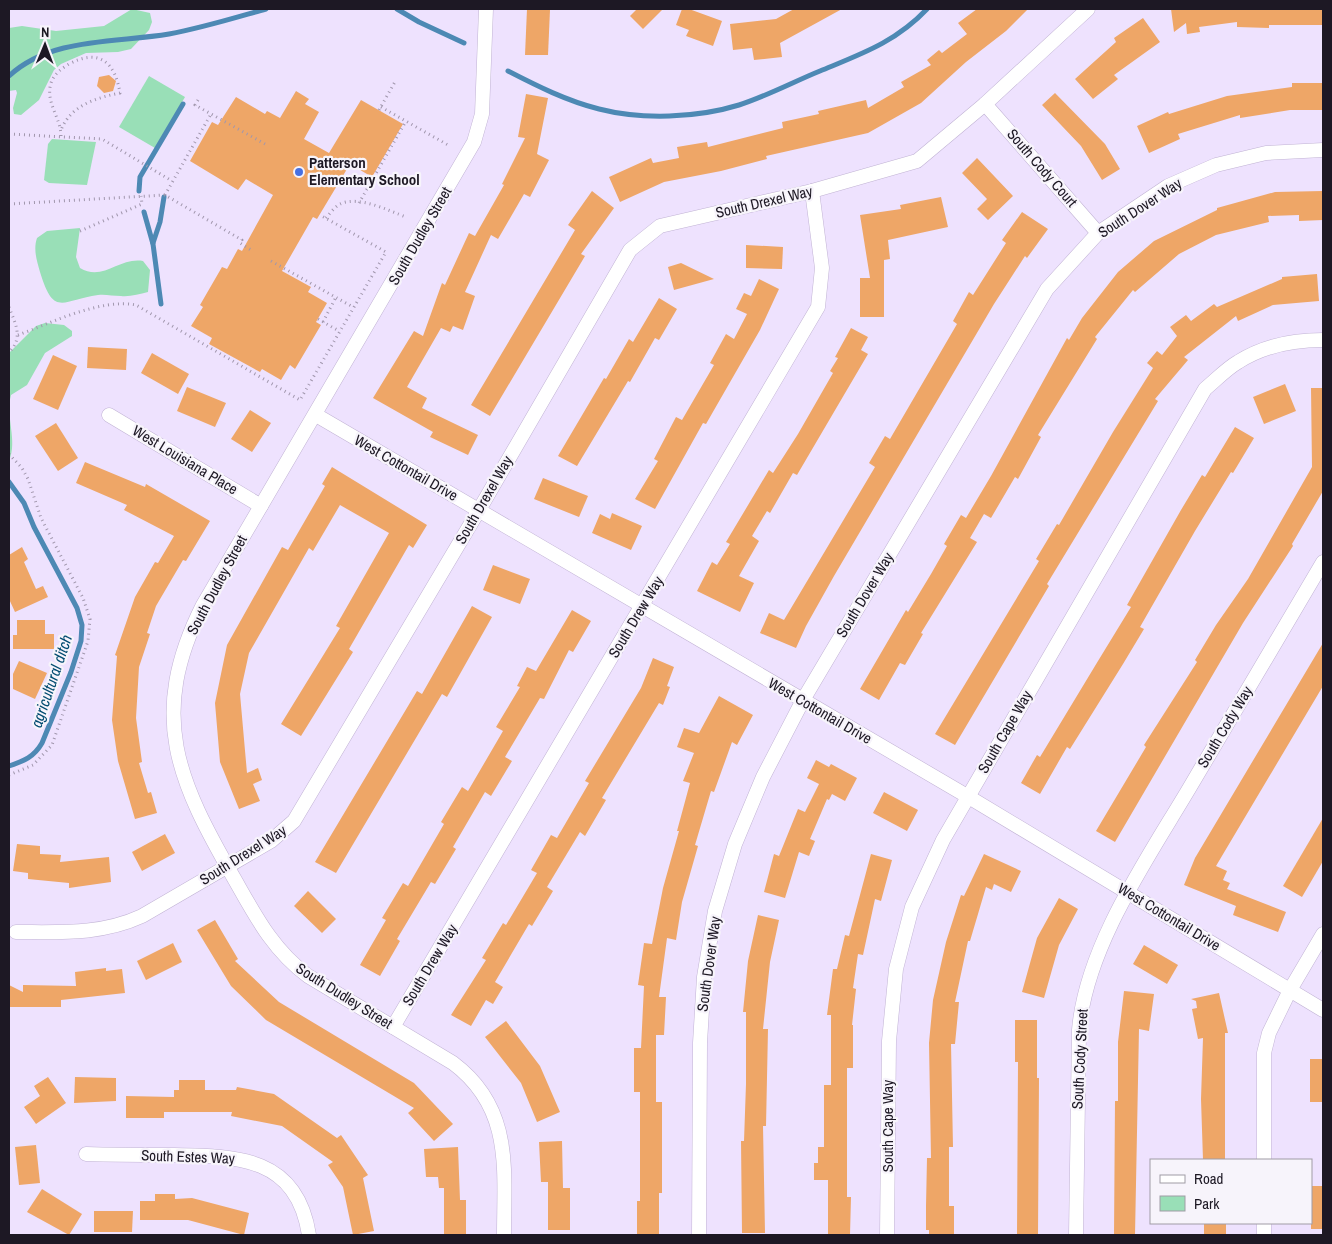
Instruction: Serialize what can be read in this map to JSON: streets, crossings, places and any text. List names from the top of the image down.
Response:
{
  "streets": {
    "street": [
      "South Cody Court",
      "South Drexel Way",
      "South Dover Way",
      "South Dudley Street",
      "West Louisiana Place",
      "West Cottontail Drive",
      "South Drew Way",
      "South Cody Way",
      "South Cape Way",
      "South Cody Street",
      "South Estes Way"
    ]
  },
  "crossings": [
    ["South Cody Court", "South Drexel Way"],
    ["South Cody Court", "South Dover Way"],
    ["South Drexel Way", "South Dudley Street"],
    ["South Drexel Way", "West Cottontail Drive"],
    ["South Drexel Way", "South Drew Way"],
    ["South Dover Way", "West Cottontail Drive"],
    ["South Dudley Street", "West Louisiana Place"],
    ["South Dudley Street", "West Cottontail Drive"],
    ["South Dudley Street", "South Drew Way"],
    ["West Cottontail Drive", "South Drew Way"],
    ["West Cottontail Drive", "South Cody Way"],
    ["West Cottontail Drive", "South Cape Way"],
    ["West Cottontail Drive", "South Cody Street"],
    ["South Cody Way", "South Cody Street"]
  ],
  "water": ["agricultural ditch"],
  "places": ["Patterson Elementary School"],
  "legend": ["Road", "Park"],
  "north": "top"
}
